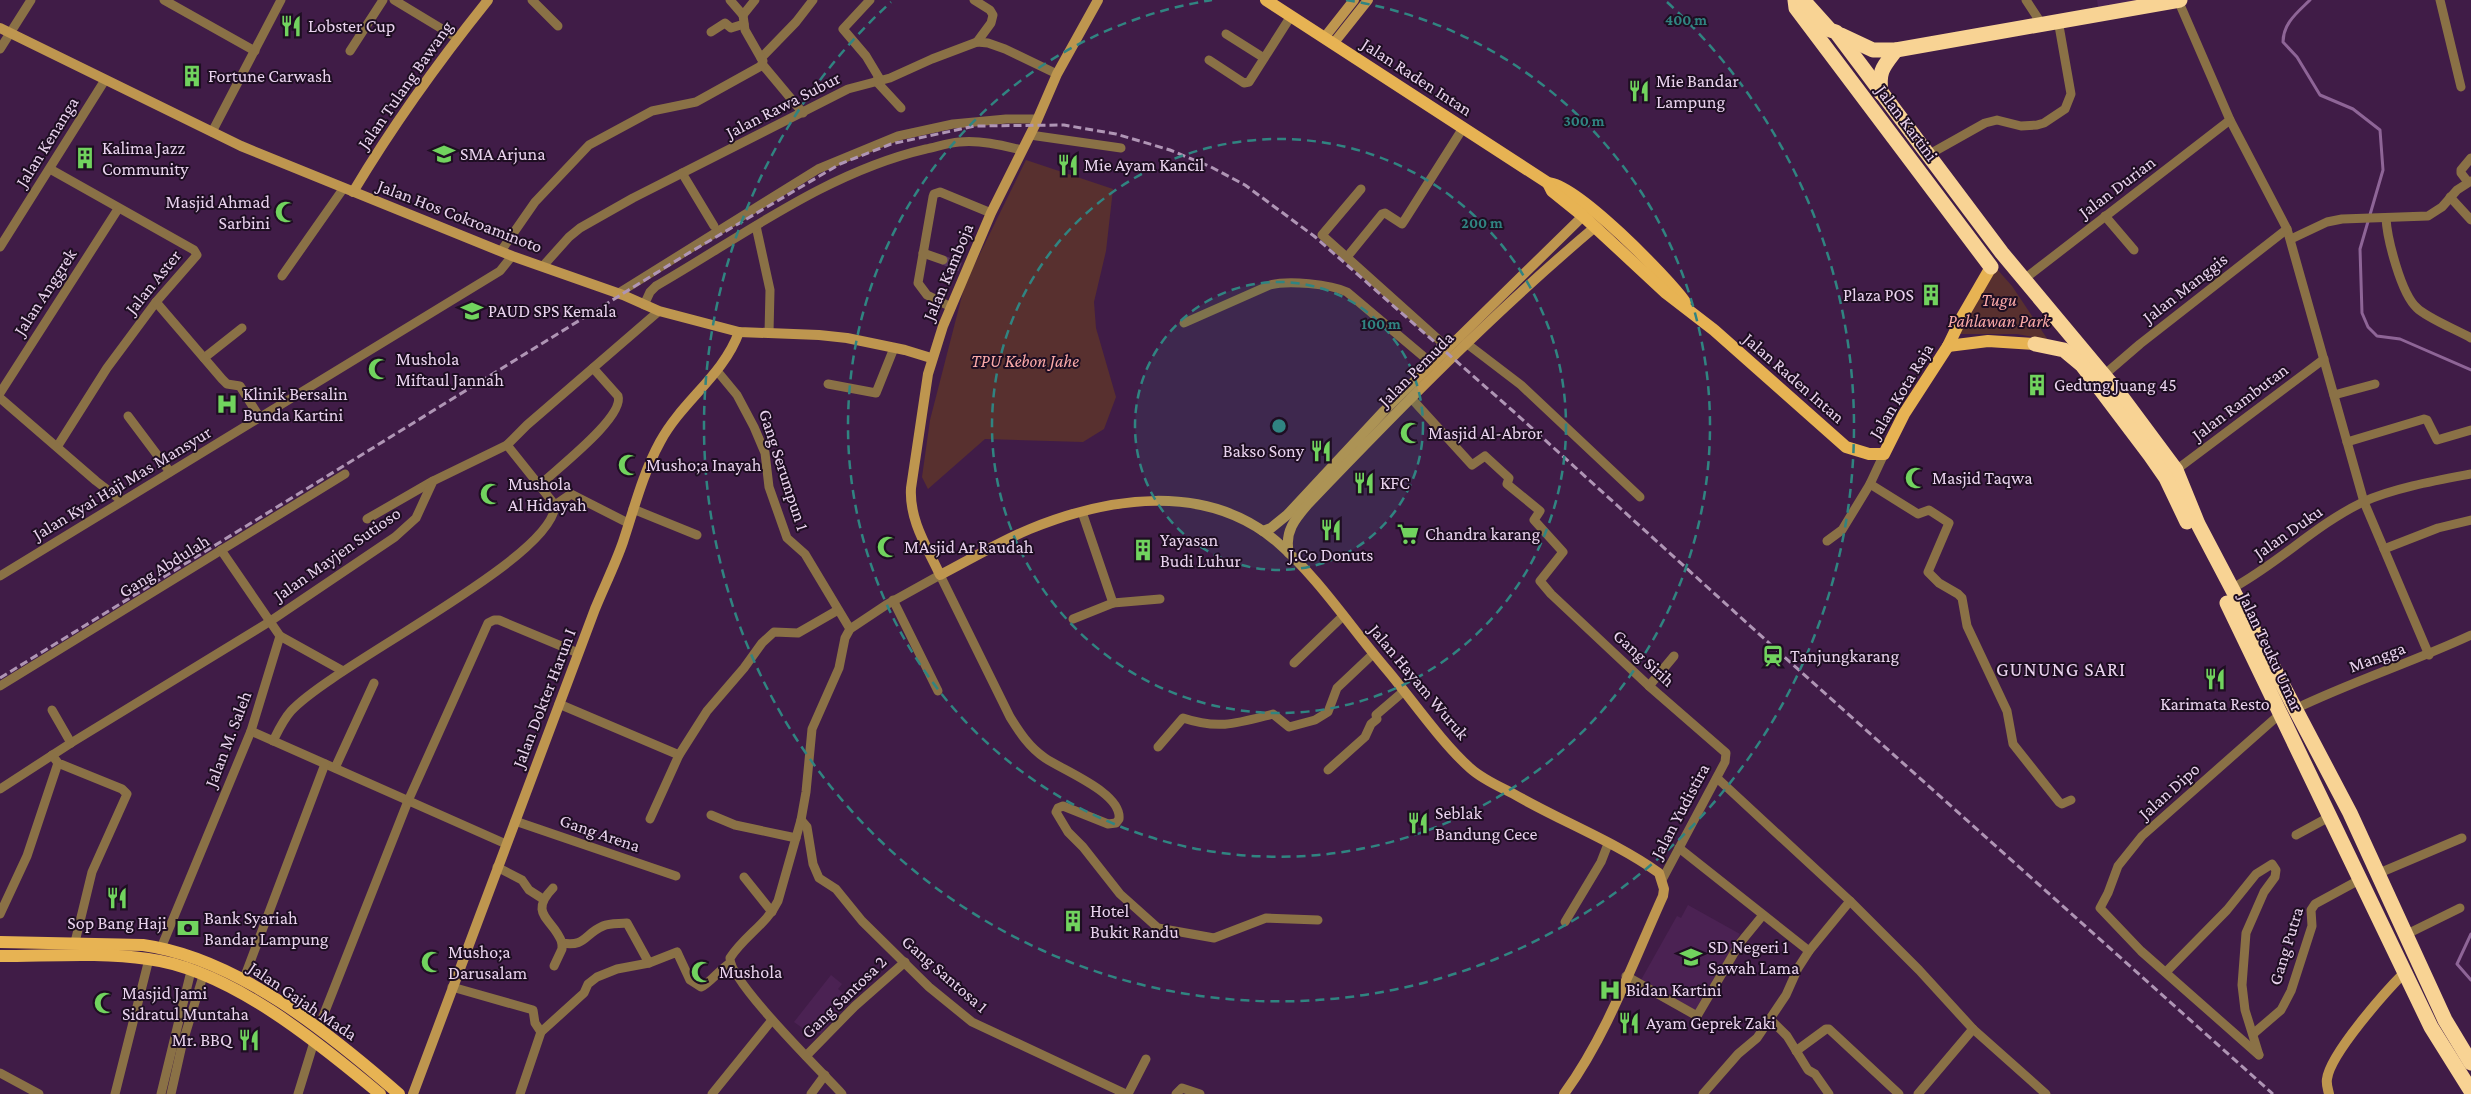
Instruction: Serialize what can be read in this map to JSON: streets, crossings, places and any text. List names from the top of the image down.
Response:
{
  "streets": {
    "highway": ["Jalan Kartini", "Jalan Teuku Umar"],
    "main road": ["Jalan Raden Intan", "Jalan Kota Raja", "Jalan Gajah Mada"],
    "street": [
      "Jalan Tulang Bawang",
      "Jalan Rawa Subur",
      "Jalan Kenanga",
      "Jalan Durian",
      "Jalan Hos Cokroaminoto",
      "Jalan Kamboja",
      "Jalan Aster",
      "Jalan Manggis",
      "Jalan Anggrek",
      "Jalan Pemuda",
      "Jalan Rambutan",
      "Gang Serumpun 1",
      "Jalan Kyai Haji Mas Mansyur",
      "Jalan Duku",
      "Jalan Mayjen Sutioso",
      "Gang Abdulah",
      "Mangga",
      "Gang Sirih",
      "Jalan Hayam Wuruk",
      "Jalan Dokter Harun I",
      "Jalan M. Saleh",
      "Jalan Dipo",
      "Jalan Yudistira",
      "Gang Arena",
      "Gang Putra",
      "Gang Santosa 1",
      "Gang Santosa 2"
    ]
  },
  "crossings": [
    ["Jalan Raden Intan", "Jalan Pemuda"],
    ["Jalan Raden Intan", "Jalan Kota Raja"],
    ["Jalan Tulang Bawang", "Jalan Hos Cokroaminoto"],
    ["Jalan Rawa Subur", "Jalan Hos Cokroaminoto"],
    ["Jalan Kartini", "Jalan Durian"],
    ["Jalan Kartini", "Jalan Kota Raja"],
    ["Jalan Kartini", "Jalan Teuku Umar"],
    ["Jalan Kenanga", "Jalan Hos Cokroaminoto"],
    ["Jalan Kenanga", "Jalan Aster"],
    ["Jalan Durian", "Jalan Teuku Umar"],
    ["Jalan Hos Cokroaminoto", "Jalan Kamboja"],
    ["Jalan Hos Cokroaminoto", "Jalan Kyai Haji Mas Mansyur"],
    ["Jalan Hos Cokroaminoto", "Jalan Dokter Harun I"],
    ["Jalan Kamboja", "Jalan Hayam Wuruk"],
    ["Jalan Aster", "Jalan Anggrek"],
    ["Jalan Manggis", "Jalan Teuku Umar"],
    ["Jalan Pemuda", "Gang Sirih"],
    ["Jalan Pemuda", "Jalan Hayam Wuruk"],
    ["Jalan Kota Raja", "Jalan Teuku Umar"],
    ["Jalan Rambutan", "Jalan Teuku Umar"],
    ["Gang Serumpun 1", "Jalan Dokter Harun I"],
    ["Jalan Duku", "Jalan Teuku Umar"],
    ["Jalan Teuku Umar", "Mangga"],
    ["Jalan Teuku Umar", "Jalan Dipo"],
    ["Jalan Teuku Umar", "Gang Putra"],
    ["Gang Sirih", "Jalan Yudistira"],
    ["Jalan Hayam Wuruk", "Jalan Yudistira"],
    ["Jalan Dokter Harun I", "Gang Arena"],
    ["Jalan M. Saleh", "Jalan Gajah Mada"],
    ["Gang Santosa 1", "Gang Santosa 2"]
  ],
  "districts": ["GUNUNG SARI"],
  "parks": ["Tugu Pahlawan Park", "TPU Kebon Jahe"],
  "places": {
    "restaurant": [
      "Lobster Cup",
      "Mie Bandar Lampung",
      "Mie Ayam Kancil",
      "Bakso Sony",
      "KFC",
      "J.Co Donuts",
      "Karimata Resto",
      "Seblak Bandung Cece",
      "Sop Bang Haji",
      "Ayam Geprek Zaki",
      "Mr. BBQ"
    ],
    "building": [
      "Fortune Carwash",
      "Kalima Jazz Community",
      "Plaza POS",
      "Gedung Juang 45",
      "Yayasan Budi Luhur",
      "Hotel Bukit Randu"
    ],
    "school or university": ["SMA Arjuna", "PAUD SPS Kemala", "SD Negeri 1 Sawah Lama"],
    "mosque": [
      "Masjid Ahmad Sarbini",
      "Mushola Miftaul Jannah",
      "Masjid Al-Abror",
      "Musho;a Inayah",
      "Masjid Taqwa",
      "Mushola Al Hidayah",
      "MAsjid Ar Raudah",
      "Musho;a Darusalam",
      "Mushola",
      "Masjid Jami Sidratul Muntaha"
    ],
    "hospital": ["Klinik Bersalin Bunda Kartini", "Bidan Kartini"],
    "supermarket": ["Chandra karang"],
    "station": ["Tanjungkarang"],
    "bank": ["Bank Syariah Bandar Lampung"]
  },
  "rings": [
    "400 m",
    "300 m",
    "200 m",
    "100 m"
  ]
}
